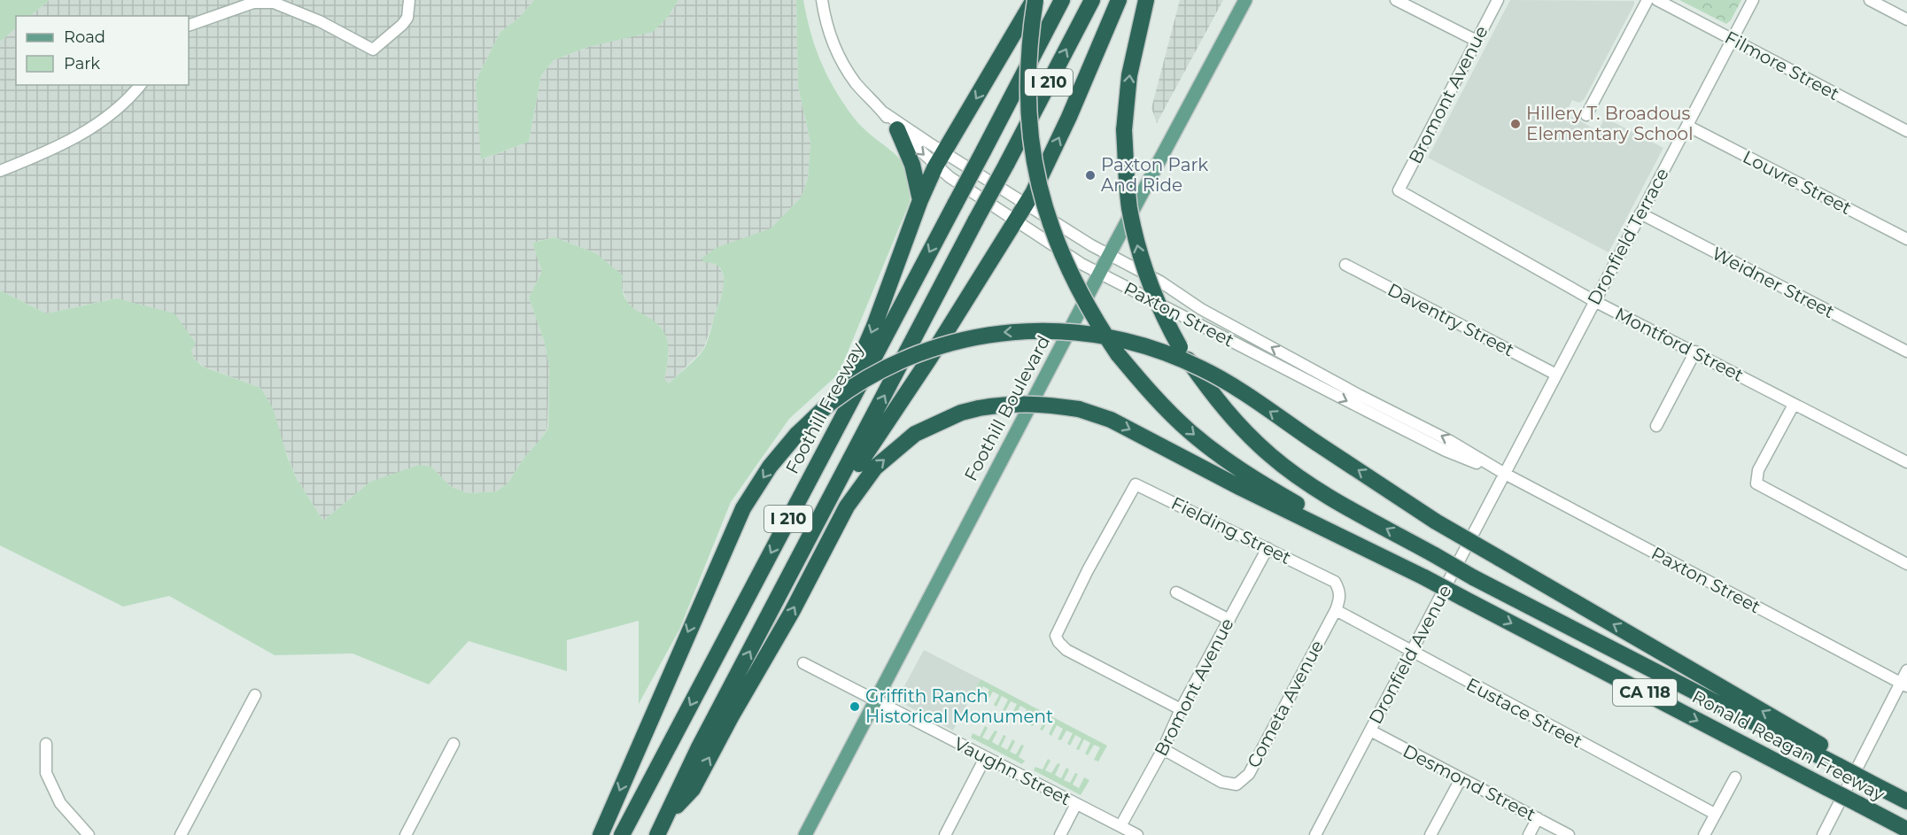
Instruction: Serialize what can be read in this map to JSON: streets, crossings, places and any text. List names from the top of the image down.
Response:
{
  "streets": {
    "highway": [
      "I 210",
      "Foothill Freeway",
      "CA 118",
      "Ronald Reagan Freeway"
    ],
    "main road": ["Foothill Boulevard"],
    "street": [
      "Filmore Street",
      "Bromont Avenue",
      "Louvre Street",
      "Dronfield Terrace",
      "Weidner Street",
      "Paxton Street",
      "Daventry Street",
      "Montford Street",
      "Fielding Street",
      "Dronfield Avenue",
      "Cometa Avenue",
      "Eustace Street",
      "Vaughn Street",
      "Desmond Street"
    ]
  },
  "crossings": [
    ["Filmore Street", "Dronfield Terrace"],
    ["Bromont Avenue", "Montford Street"],
    ["Bromont Avenue", "Fielding Street"],
    ["Bromont Avenue", "Cometa Avenue"],
    ["Bromont Avenue", "Vaughn Street"],
    ["Louvre Street", "Dronfield Terrace"],
    ["Dronfield Terrace", "Weidner Street"],
    ["Dronfield Terrace", "Paxton Street"],
    ["Dronfield Terrace", "Daventry Street"],
    ["Dronfield Terrace", "Montford Street"],
    ["Dronfield Terrace", "Dronfield Avenue"],
    ["Paxton Street", "Foothill Boulevard"],
    ["Paxton Street", "Dronfield Avenue"],
    ["Foothill Boulevard", "Vaughn Street"],
    ["Fielding Street", "Cometa Avenue"],
    ["Dronfield Avenue", "Eustace Street"],
    ["Dronfield Avenue", "Desmond Street"],
    ["Cometa Avenue", "Eustace Street"]
  ],
  "one_way": ["Ronald Reagan Freeway"],
  "places": ["Hillery T. Broadous Elementary School", "Paxton Park And Ride", "Griffith Ranch Historical Monument"],
  "legend": ["Road", "Park"]
}
